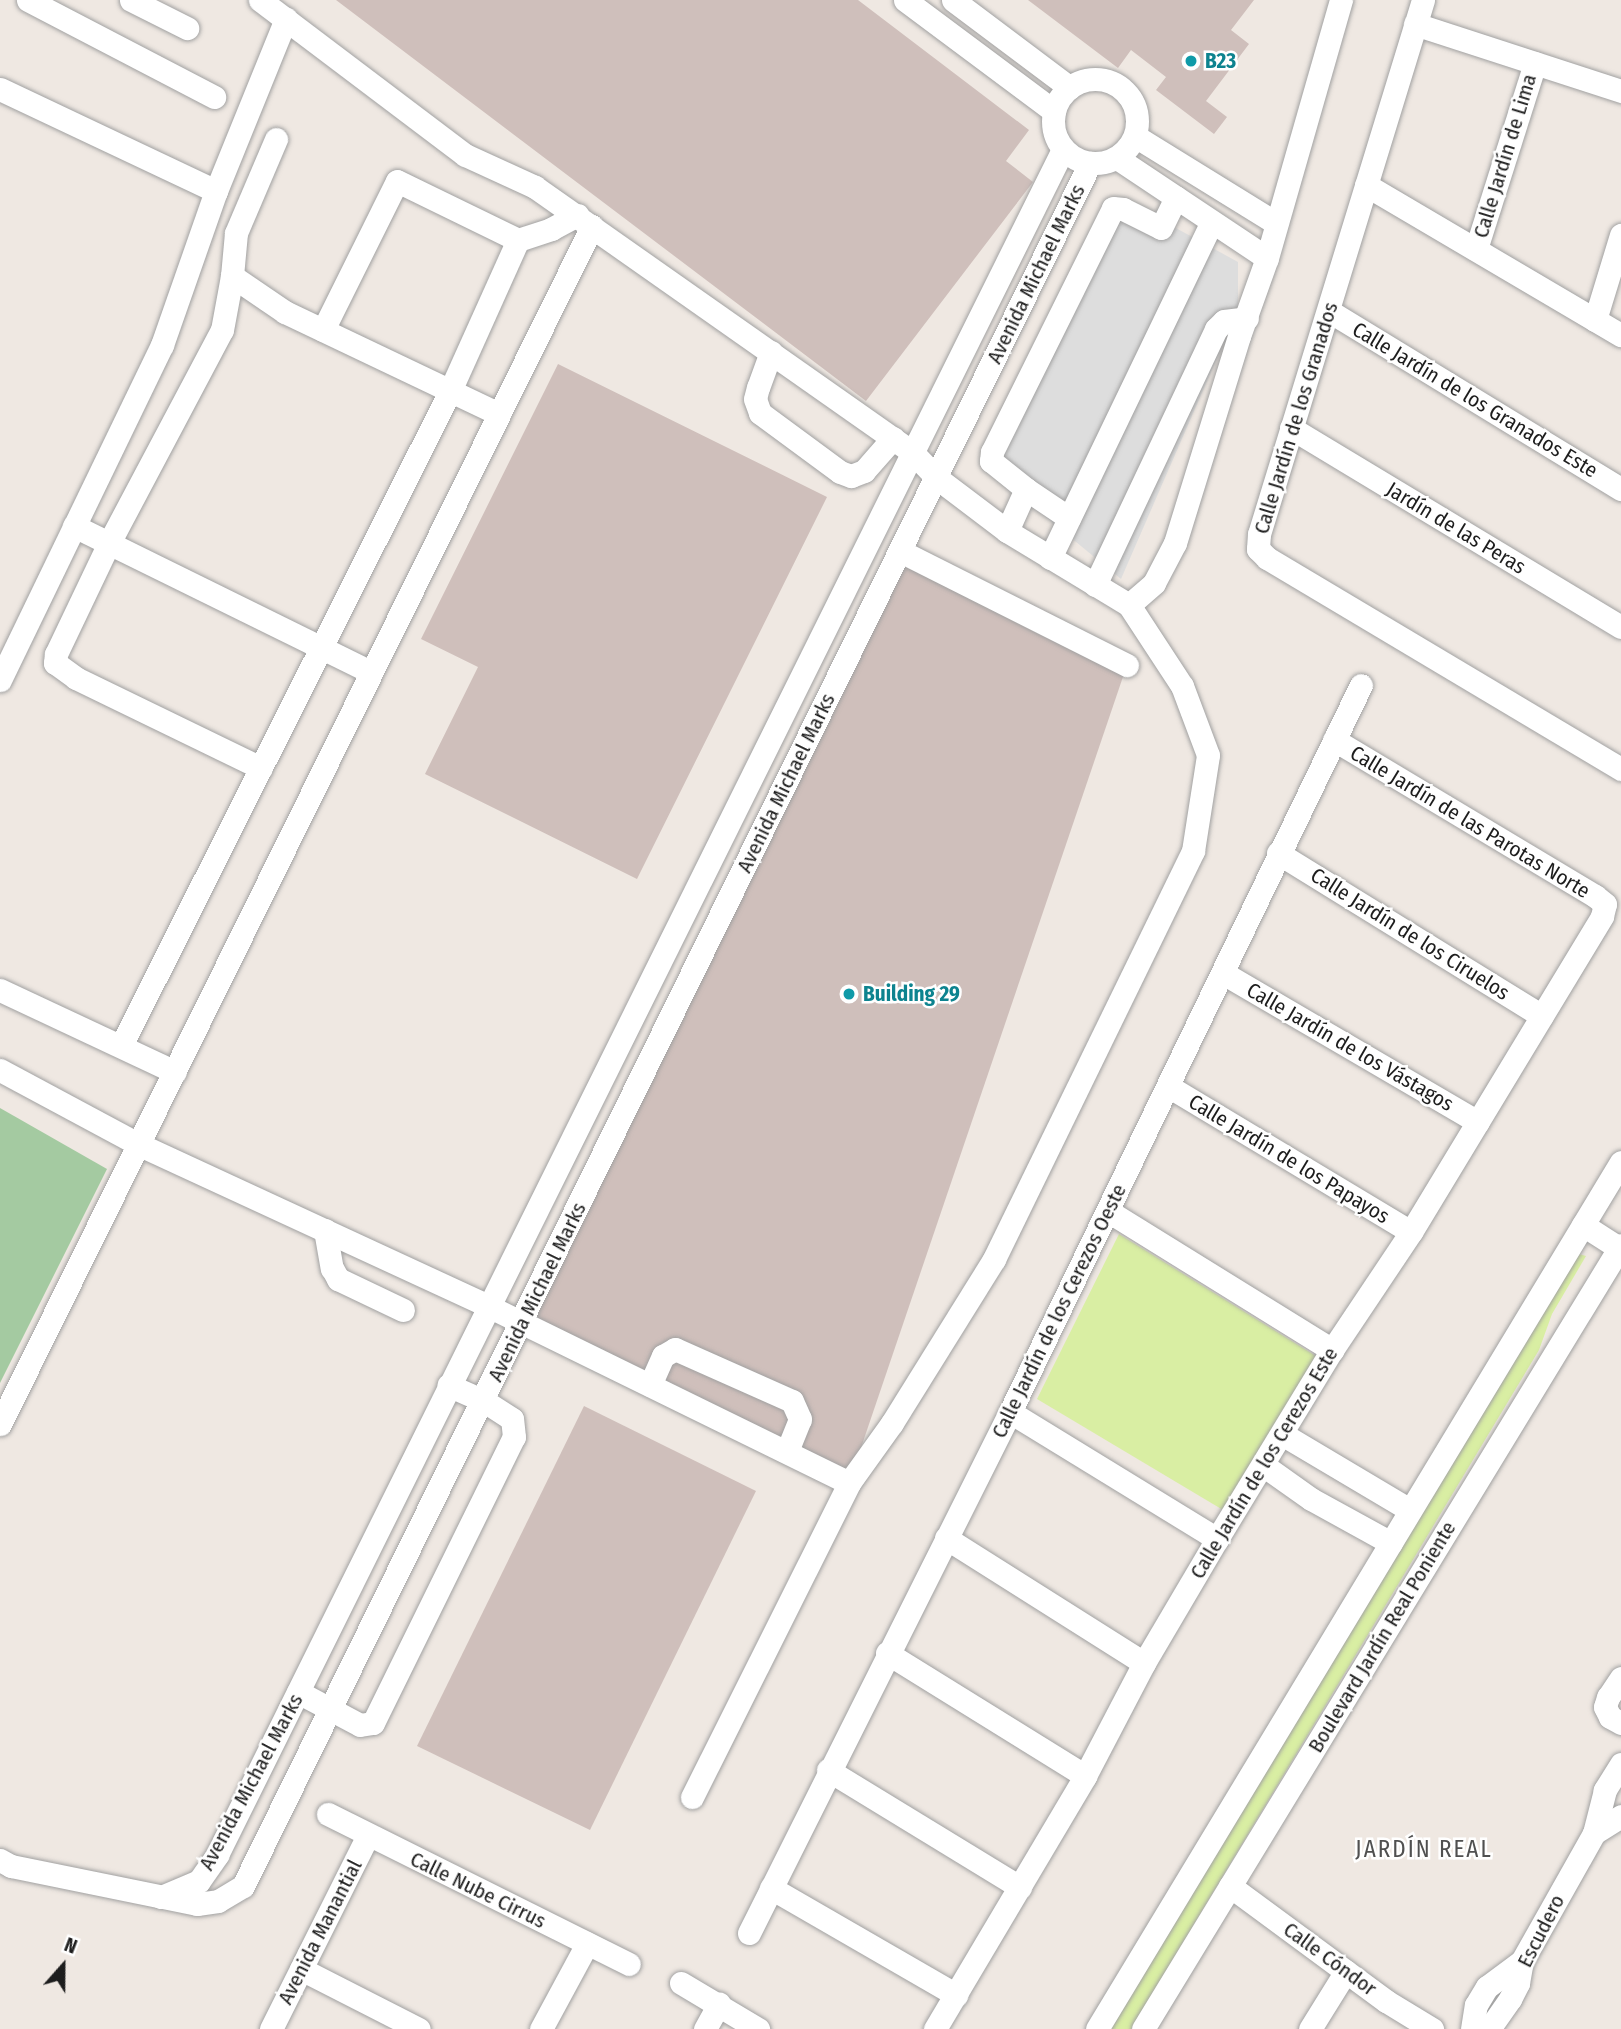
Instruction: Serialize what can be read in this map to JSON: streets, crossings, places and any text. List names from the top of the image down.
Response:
{
  "streets": {
    "street": [
      "Calle Jardín de Lima",
      "Avenida Michael Marks",
      "Calle Jardín de los Granados Este",
      "Calle Jardín de los Granados",
      "Jardín de las Peras",
      "Calle Jardín de las Parotas Norte",
      "Calle Jardín de los Ciruelos",
      "Calle Jardín de los Vástagos",
      "Calle Jardín de los Papayos",
      "Calle Jardín de los Cerezos Oeste",
      "Calle Jardín de los Cerezos Este",
      "Boulevard Jardín Real Poniente",
      "Calle Nube Cirrus",
      "Escudero",
      "Avenida Manantial",
      "Calle Cóndor"
    ]
  },
  "crossings": [
    ["Calle Jardín de los Granados Este", "Calle Jardín de los Granados"],
    ["Calle Jardín de los Granados", "Jardín de las Peras"],
    ["Calle Jardín de las Parotas Norte", "Calle Jardín de los Cerezos Oeste"],
    ["Calle Jardín de las Parotas Norte", "Calle Jardín de los Cerezos Este"],
    ["Calle Jardín de los Ciruelos", "Calle Jardín de los Cerezos Oeste"],
    ["Calle Jardín de los Ciruelos", "Calle Jardín de los Cerezos Este"],
    ["Calle Jardín de los Vástagos", "Calle Jardín de los Cerezos Oeste"],
    ["Calle Jardín de los Vástagos", "Calle Jardín de los Cerezos Este"],
    ["Calle Jardín de los Papayos", "Calle Jardín de los Cerezos Oeste"],
    ["Calle Jardín de los Papayos", "Calle Jardín de los Cerezos Este"],
    ["Calle Jardín de los Cerezos Este", "Boulevard Jardín Real Poniente"],
    ["Boulevard Jardín Real Poniente", "Calle Cóndor"],
    ["Calle Nube Cirrus", "Avenida Manantial"]
  ],
  "districts": ["JARDÍN REAL"],
  "places": ["B23", "Building 29"],
  "north": "top"
}
